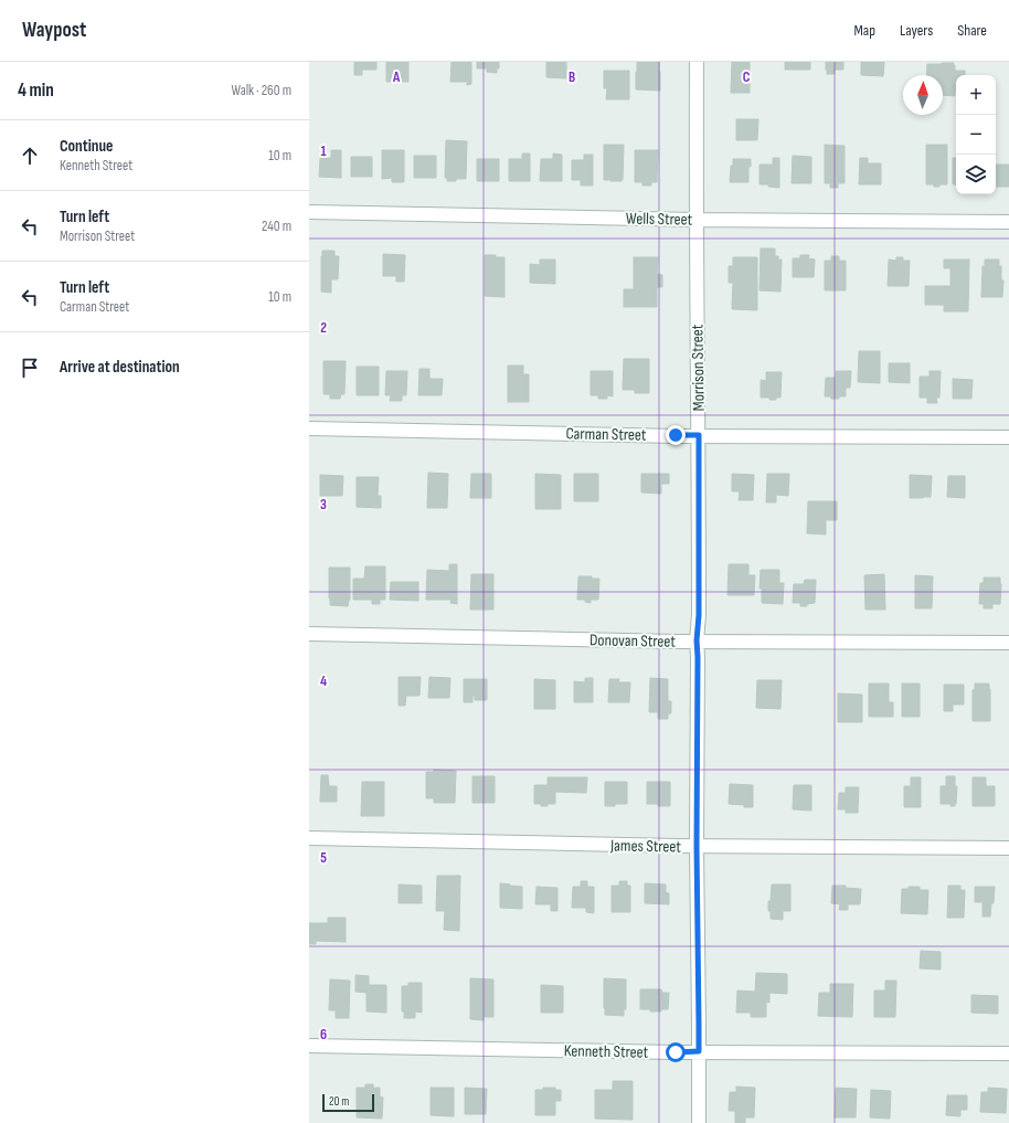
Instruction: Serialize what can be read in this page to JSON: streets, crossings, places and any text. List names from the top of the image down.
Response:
{
  "streets": {
    "street": [
      "Wells Street",
      "Morrison Street",
      "Carman Street",
      "Donovan Street",
      "James Street",
      "Kenneth Street"
    ]
  },
  "crossings": [
    ["Wells Street", "Morrison Street"],
    ["Morrison Street", "Carman Street"],
    ["Morrison Street", "Donovan Street"],
    ["Morrison Street", "James Street"],
    ["Morrison Street", "Kenneth Street"]
  ],
  "scale_bar": "20 m",
  "north": "top",
  "page": {
    "header": "Waypost",
    "nav": ["Map", "Layers", "Share"],
    "heading": ["4 min", "Walk · 260 m"],
    "map_buttons": ["+", "−"],
    "list": [
      ["Continue", "Kenneth Street", "10 m"],
      ["Turn left", "Morrison Street", "240 m"],
      ["Turn left", "Carman Street", "10 m"],
      "Arrive at destination"
    ],
    "scale": "20 m"
  },
  "grid": {
    "columns": ["A", "B", "C"],
    "rows": [
      "1",
      "2",
      "3",
      "4",
      "5",
      "6"
    ]
  }
}
